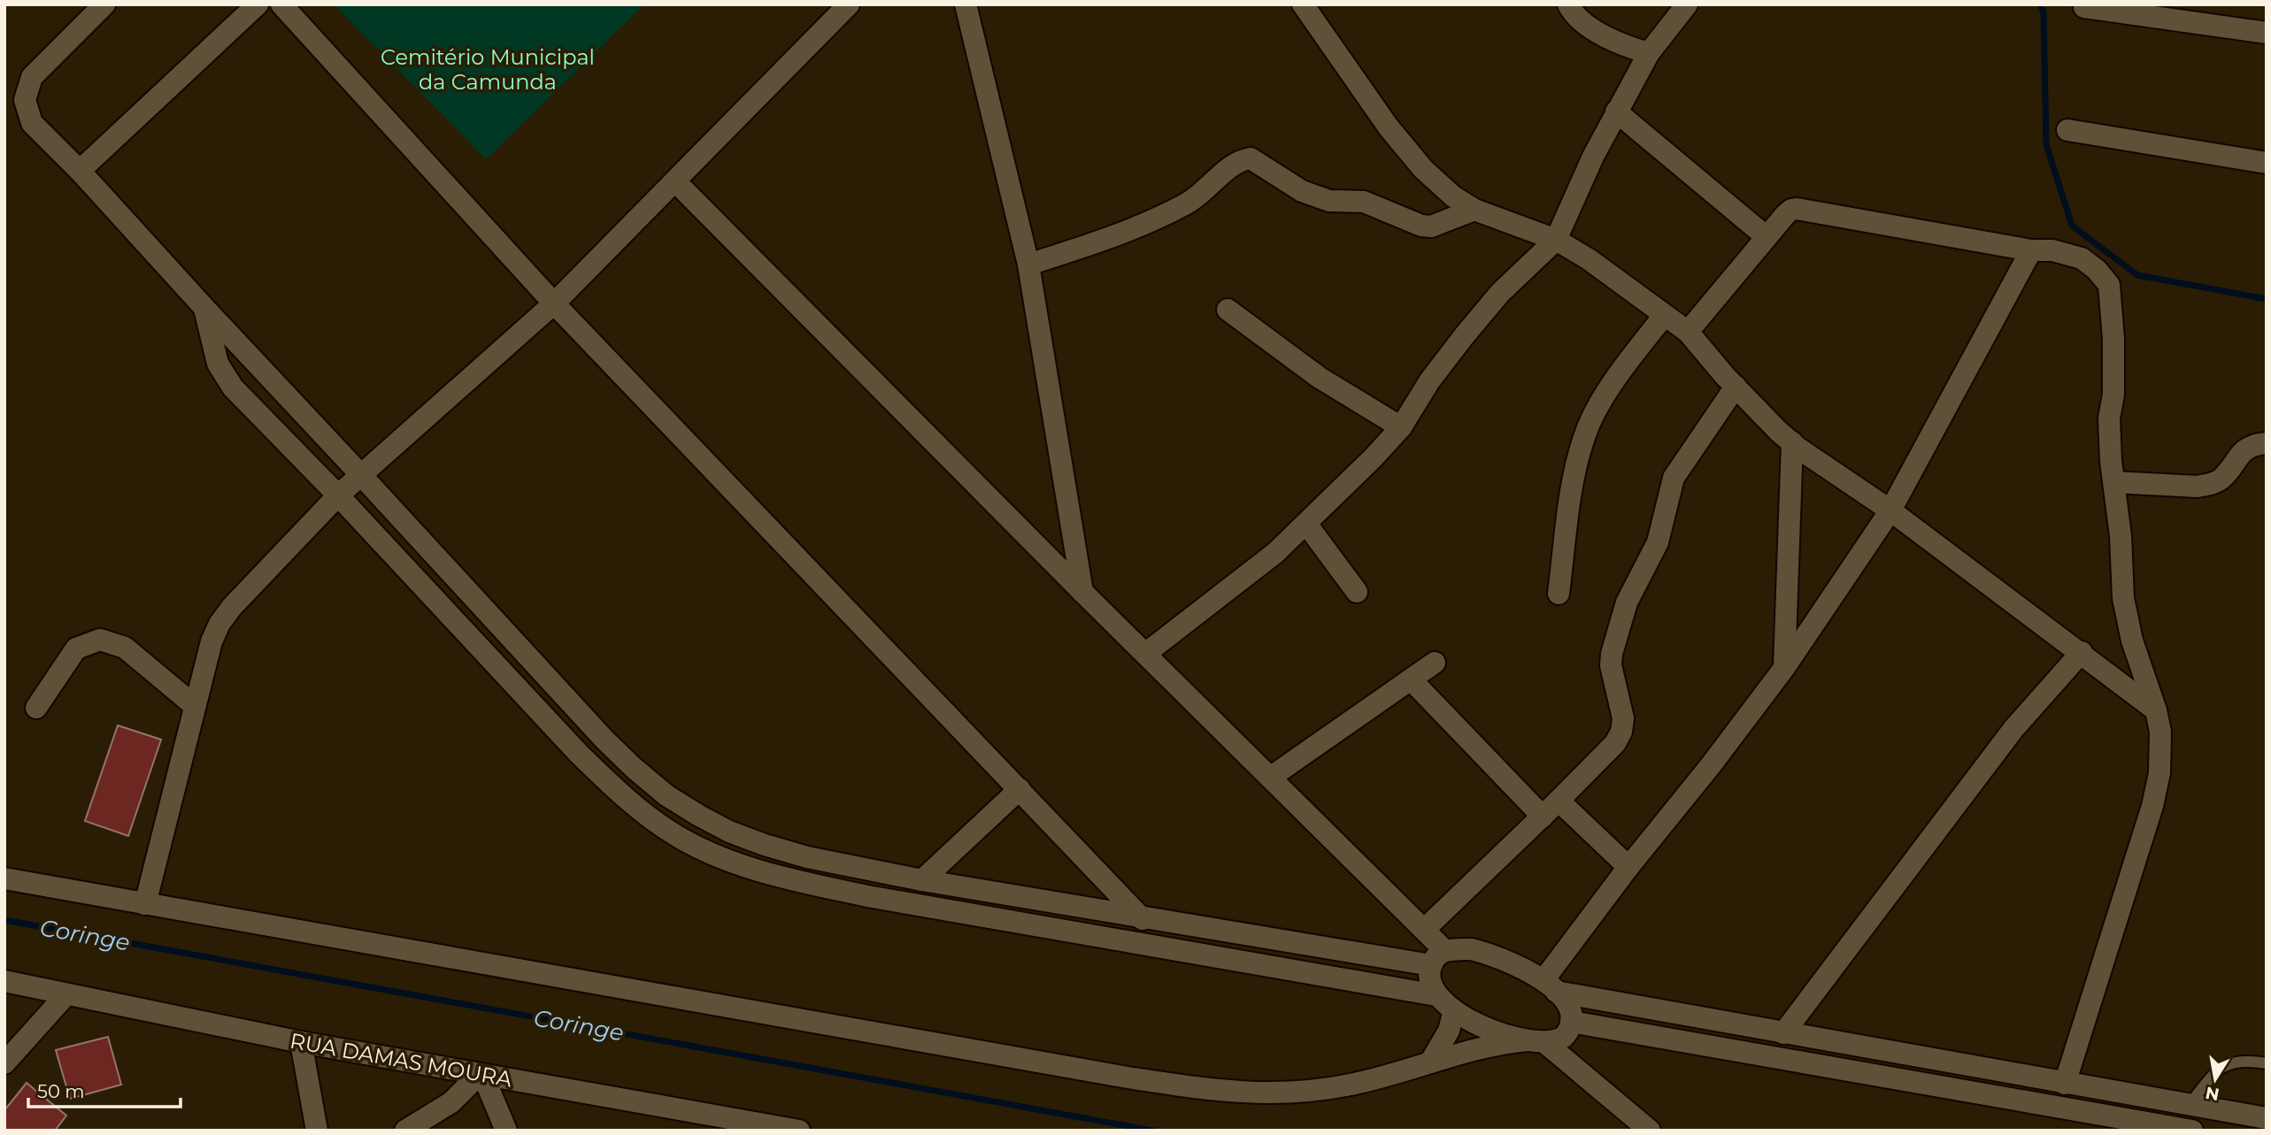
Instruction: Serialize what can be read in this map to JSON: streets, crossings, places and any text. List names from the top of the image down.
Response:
{
  "streets": {
    "street": ["RUA DAMAS MOURA"]
  },
  "water": ["Coringe"],
  "parks": ["Cemitério Municipal da Camunda"],
  "scale_bar": "50 m",
  "north": "bottom"
}
